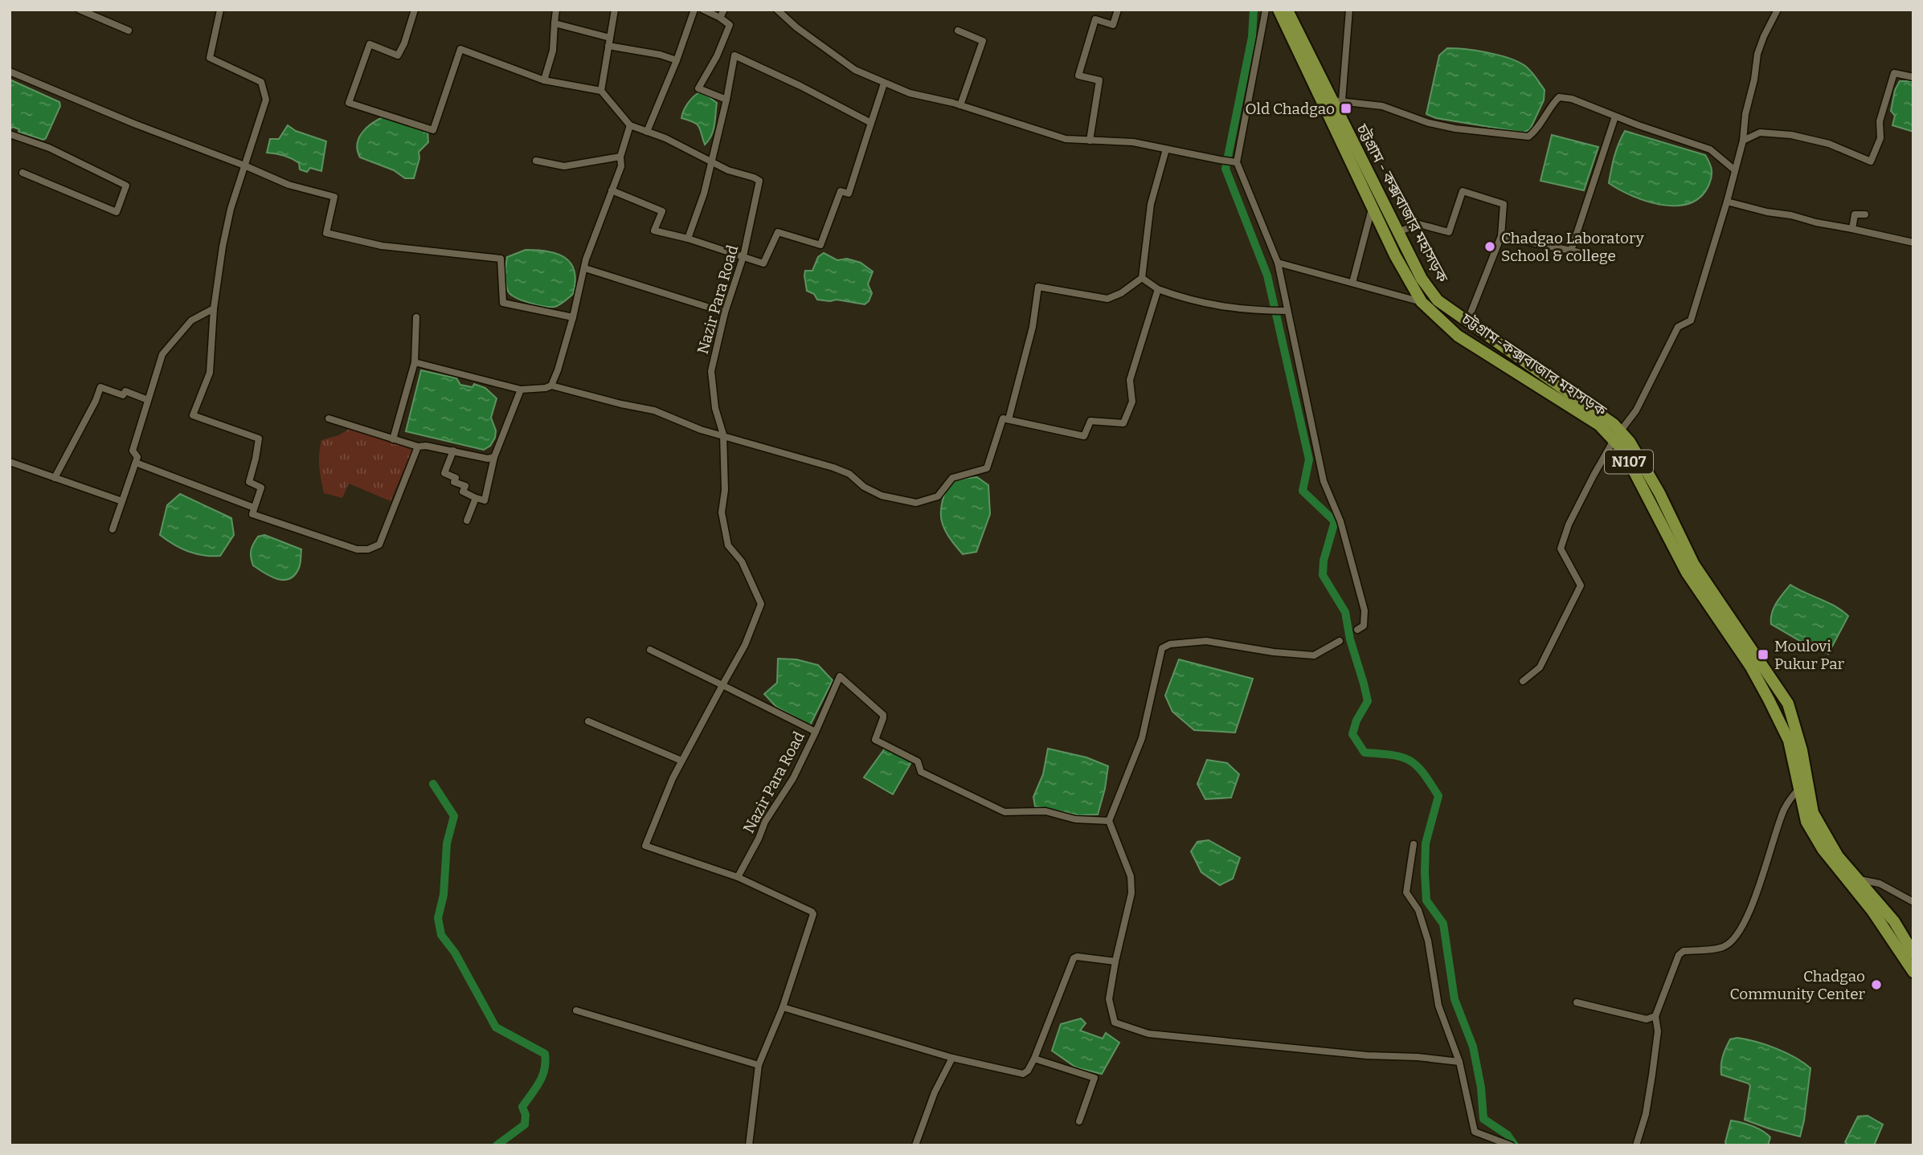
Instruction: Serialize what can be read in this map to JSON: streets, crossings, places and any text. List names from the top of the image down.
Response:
{
  "streets": {
    "highway": ["চট্টগ্রাম - কক্সবাজার মহাসড়ক", "চট্টগ্রাম-কক্সবাজার মহাসড়ক", "N107"],
    "street": ["Nazir Para Road"]
  },
  "crossings": [
    ["চট্টগ্রাম - কক্সবাজার মহাসড়ক", "চট্টগ্রাম-কক্সবাজার মহাসড়ক"]
  ],
  "places": {
    "transit": ["Old Chadgao", "Moulovi Pukur Par"],
    "other": ["Chadgao Laboratory School & college", "Chadgao Community Center"]
  }
}
